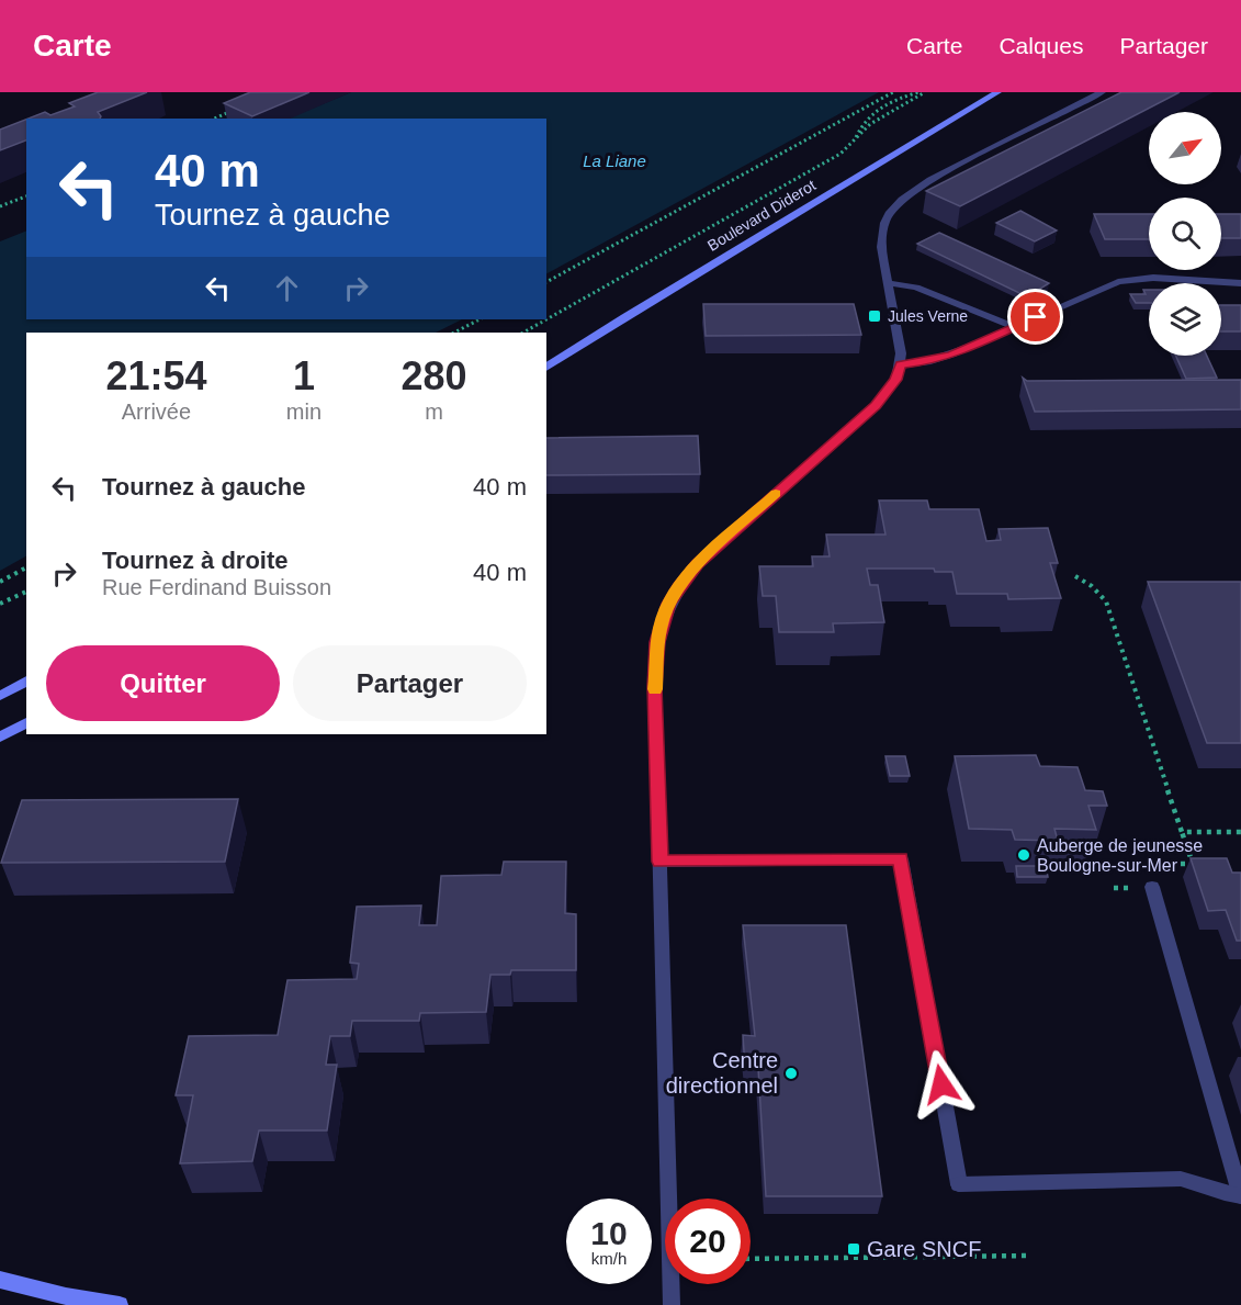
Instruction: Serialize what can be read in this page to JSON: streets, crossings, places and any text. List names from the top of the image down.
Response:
{
  "streets": {
    "street": ["Boulevard Diderot"]
  },
  "water": ["La Liane"],
  "places": {
    "transit": ["Jules Verne", "Gare SNCF"],
    "other": ["Auberge de jeunesse Boulogne-sur-Mer", "Centre directionnel"]
  },
  "north": "top right",
  "page": {
    "header": "Carte",
    "nav": ["Carte", "Calques", "Partager"],
    "turn": ["40 m", "Tournez à gauche"],
    "eta": [
      "21:54",
      "Arrivée",
      "1",
      "min",
      "280",
      "m"
    ],
    "list": [
      {
        "name": "Tournez à gauche",
        "value": "40 m"
      },
      {
        "name": "Tournez à droite",
        "note": "Rue Ferdinand Buisson",
        "value": "40 m"
      }
    ],
    "buttons": ["Quitter", "Partager"],
    "speed": "10 km/h",
    "limit": "20"
  }
}
